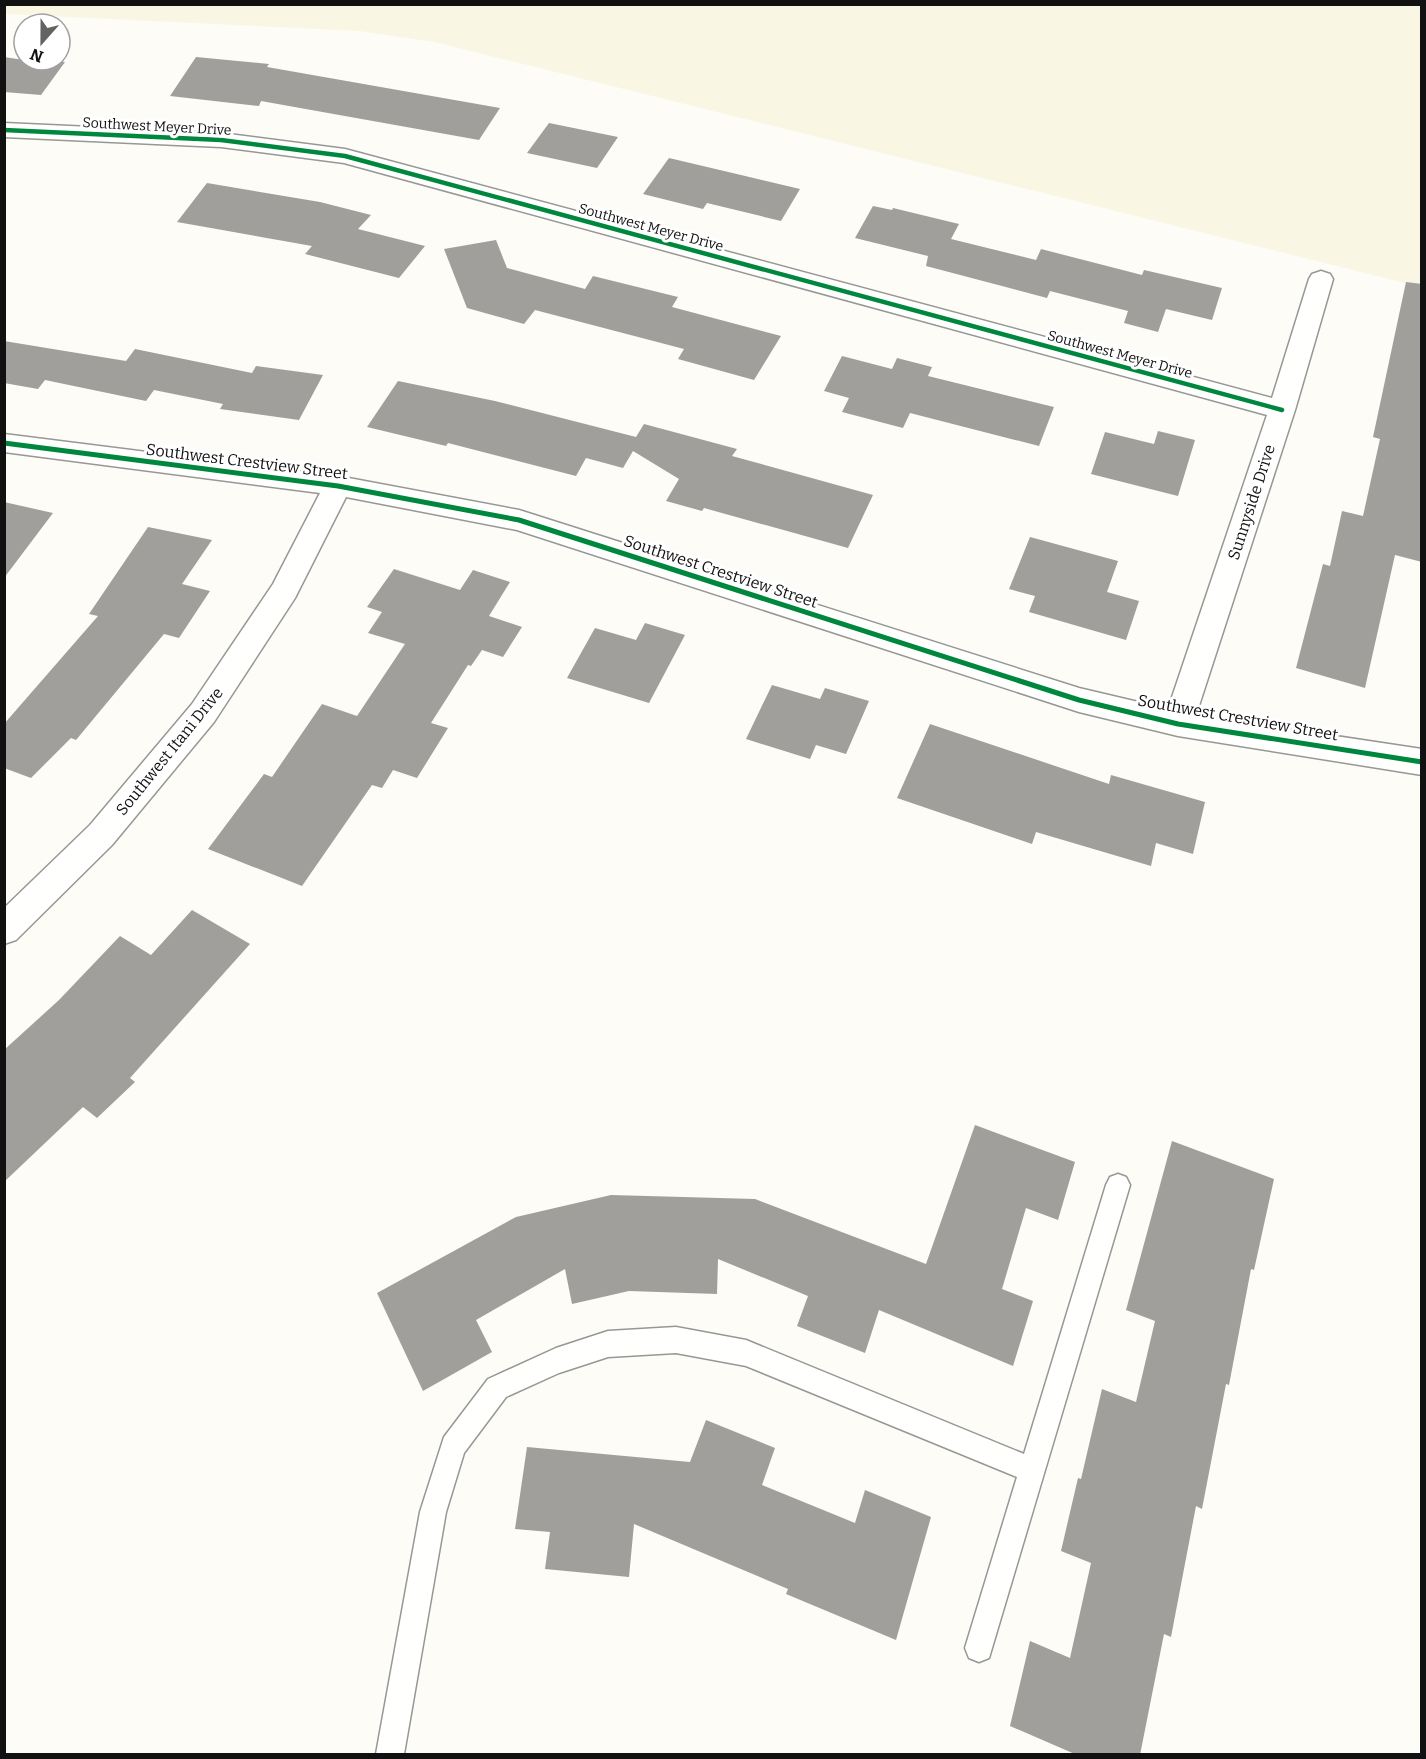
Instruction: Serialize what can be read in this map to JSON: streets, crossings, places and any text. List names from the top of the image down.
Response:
{
  "streets": {
    "street": [
      "Southwest Meyer Drive",
      "Southwest Crestview Street",
      "Sunnyside Drive",
      "Southwest Itani Drive"
    ]
  },
  "crossings": [
    ["Southwest Meyer Drive", "Sunnyside Drive"],
    ["Southwest Crestview Street", "Sunnyside Drive"],
    ["Southwest Crestview Street", "Southwest Itani Drive"]
  ],
  "north": "bottom"
}
